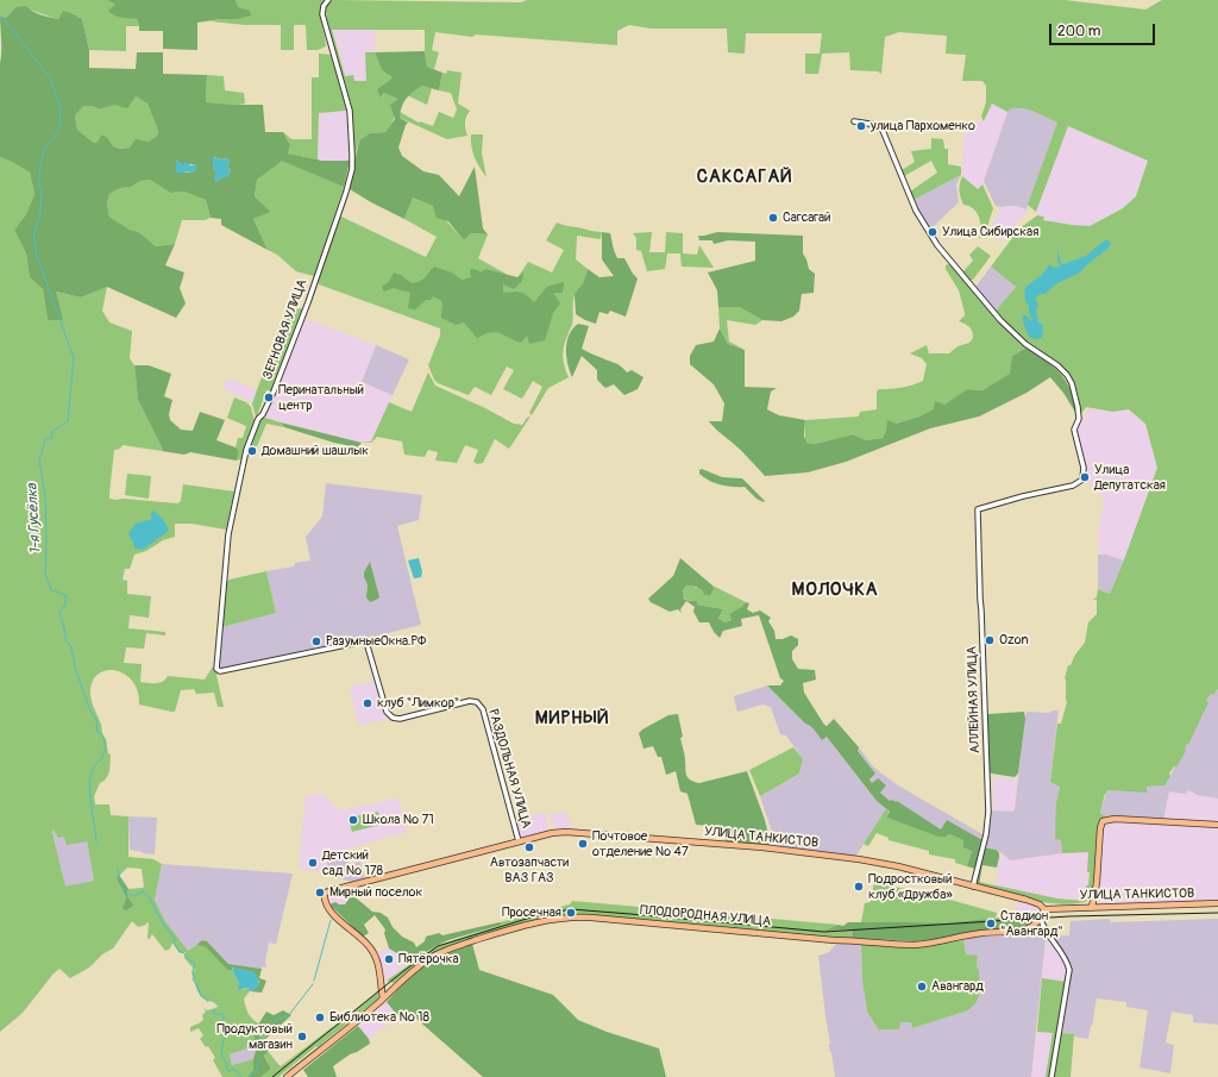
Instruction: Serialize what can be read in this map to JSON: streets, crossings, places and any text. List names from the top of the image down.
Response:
{
  "streets": {
    "main road": ["УЛИЦА ТАНКИСТОВ", "ПЛОДОРОДНАЯ УЛИЦА"],
    "street": ["ЗЕРНОВАЯ УЛИЦА", "АЛЛЕЙНАЯ УЛИЦА", "РАЗДОЛЬНАЯ УЛИЦА"]
  },
  "crossings": [
    ["ЗЕРНОВАЯ УЛИЦА", "РАЗДОЛЬНАЯ УЛИЦА"],
    ["АЛЛЕЙНАЯ УЛИЦА", "УЛИЦА ТАНКИСТОВ"],
    ["РАЗДОЛЬНАЯ УЛИЦА", "УЛИЦА ТАНКИСТОВ"],
    ["УЛИЦА ТАНКИСТОВ", "ПЛОДОРОДНАЯ УЛИЦА"]
  ],
  "districts": ["САКСАГАЙ", "МОЛОЧКА", "МИРНЫЙ"],
  "water": ["1-я Гусёлка"],
  "places": [
    "улица Пархоменко",
    "Сагсагай",
    "Улица Сибирская",
    "Перинатальный центр",
    "Домашний шашлык",
    "Улица Депутатская",
    "Ozon",
    "РазумныеОкна.РФ",
    "клуб \"Лимкор\"",
    "Школа № 71",
    "Почтовое отделение № 47",
    "Автозапчасти ВАЗ ГАЗ",
    "Детский сад № 178",
    "Подростковый клуб «Дружба»",
    "Мирный поселок",
    "Просечная",
    "Стадион \"Авангард\"",
    "Пятёрочка",
    "Авангард",
    "Библиотека № 18",
    "Продуктовый магазин"
  ],
  "scale_bar": "200 m"
}
